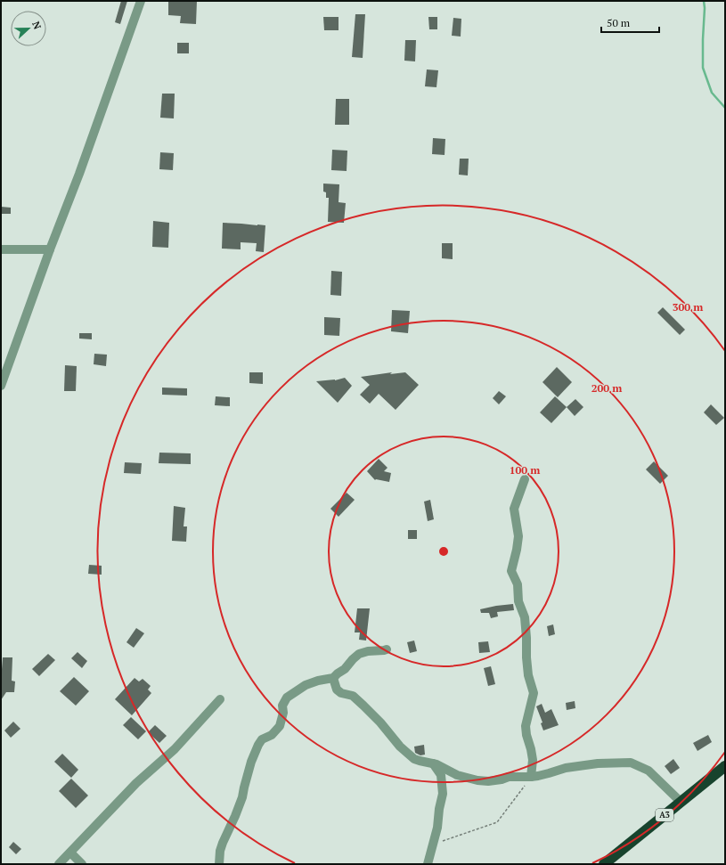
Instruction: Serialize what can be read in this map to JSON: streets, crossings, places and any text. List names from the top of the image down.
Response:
{
  "streets": {
    "highway": ["A3"]
  },
  "scale_bar": "50 m",
  "north": "right",
  "rings": ["300 m", "200 m", "100 m"]
}
